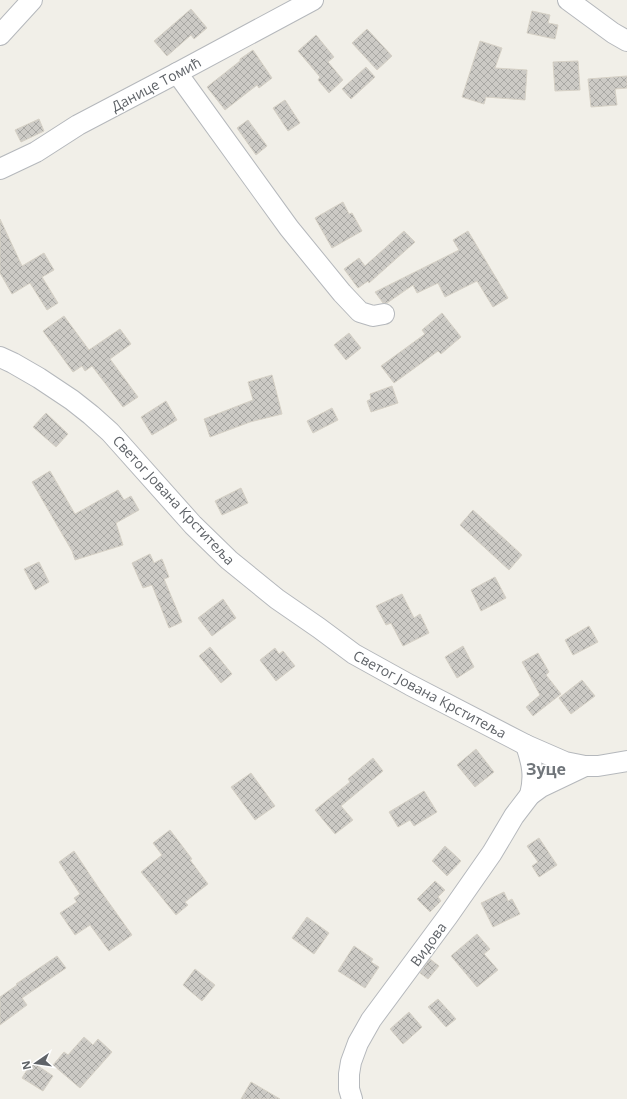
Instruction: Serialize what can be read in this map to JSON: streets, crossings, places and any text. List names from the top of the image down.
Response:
{
  "streets": {
    "street": ["Данице Томић", "Светог Јована Крститеља", "Видова"]
  },
  "crossings": [
    ["Светог Јована Крститеља", "Видова"]
  ],
  "districts": ["Зуце"],
  "north": "left"
}
